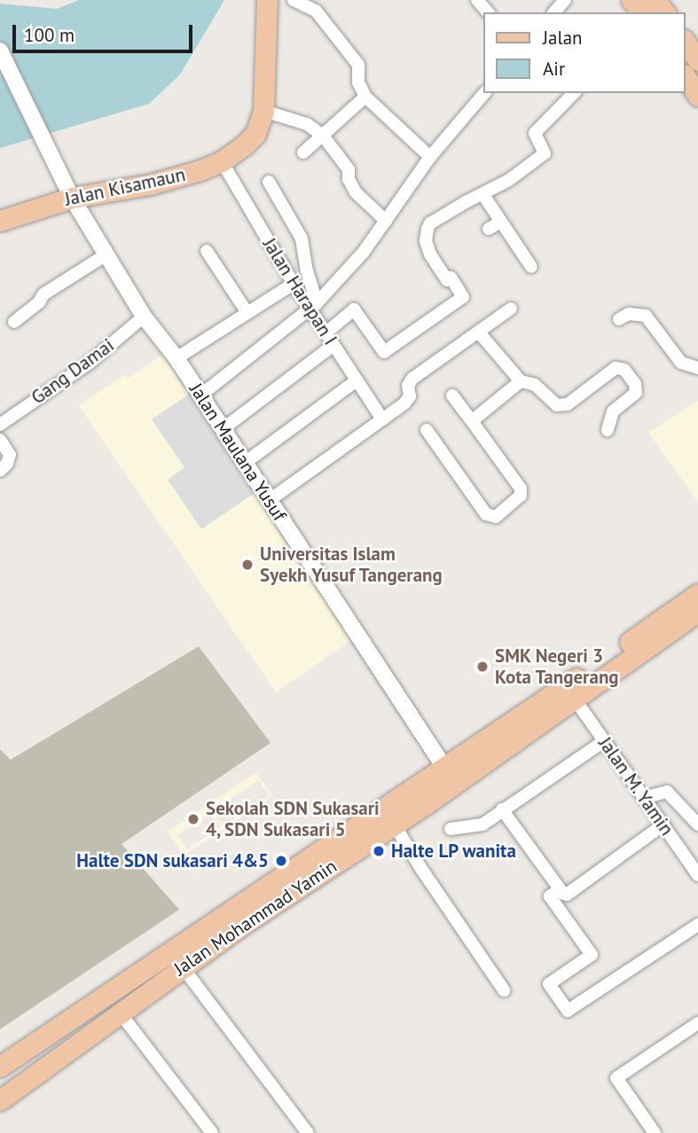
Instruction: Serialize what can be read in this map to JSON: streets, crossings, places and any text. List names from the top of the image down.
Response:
{
  "streets": {
    "main road": ["Jalan Kisamaun", "Jalan Mohammad Yamin"],
    "street": [
      "Jalan Harapan I",
      "Gang Damai",
      "Jalan Maulana Yusuf",
      "Jalan M. Yamin"
    ]
  },
  "crossings": [
    ["Jalan Kisamaun", "Jalan Harapan I"],
    ["Jalan Kisamaun", "Jalan Maulana Yusuf"],
    ["Gang Damai", "Jalan Maulana Yusuf"],
    ["Jalan Maulana Yusuf", "Jalan Mohammad Yamin"],
    ["Jalan M. Yamin", "Jalan Mohammad Yamin"]
  ],
  "places": [
    "Universitas Islam Syekh Yusuf Tangerang",
    "SMK Negeri 3 Kota Tangerang",
    "Sekolah SDN Sukasari 4, SDN Sukasari 5",
    "Halte LP wanita",
    "Halte SDN sukasari 4&5"
  ],
  "legend": ["Jalan", "Air"],
  "scale_bar": "100 m"
}
